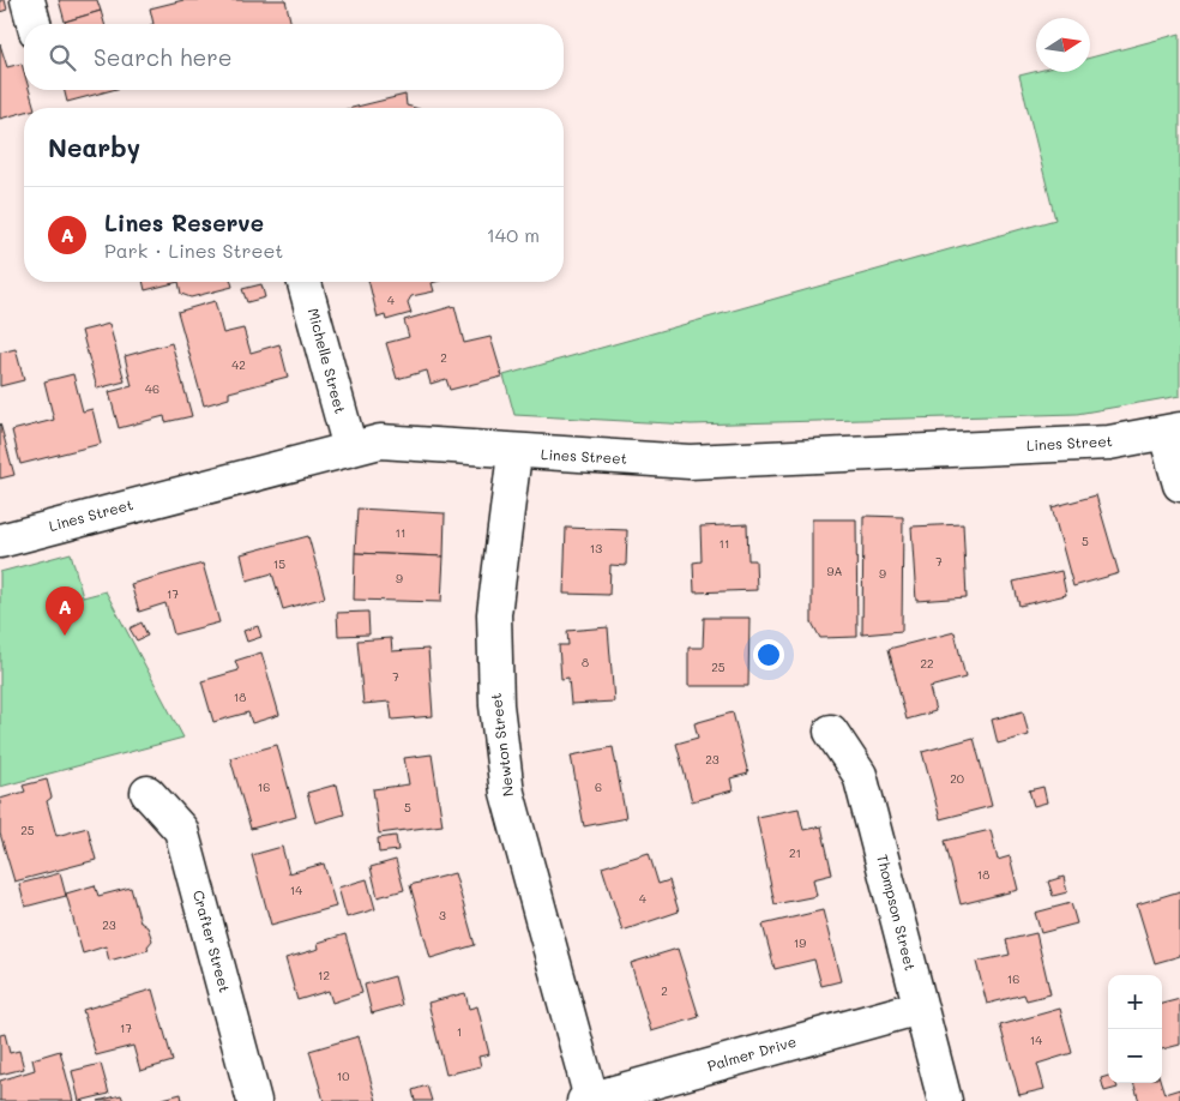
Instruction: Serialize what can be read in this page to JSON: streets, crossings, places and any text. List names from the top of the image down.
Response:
{
  "streets": {
    "street": [
      "Michelle Street",
      "Lines Street",
      "Newton Street",
      "Thompson Street",
      "Crafter Street",
      "Palmer Drive"
    ]
  },
  "crossings": [
    ["Michelle Street", "Lines Street"],
    ["Lines Street", "Newton Street"],
    ["Newton Street", "Palmer Drive"],
    ["Thompson Street", "Palmer Drive"]
  ],
  "house_numbers": [
    "4",
    "2",
    "42",
    "46",
    "11",
    "5",
    "11",
    "13",
    "7",
    "15",
    "9A",
    "9",
    "9",
    "17",
    "8",
    "22",
    "25",
    "7",
    "18",
    "23",
    "20",
    "16",
    "6",
    "5",
    "25",
    "21",
    "18",
    "14",
    "4",
    "3",
    "23",
    "19",
    "12",
    "16",
    "2",
    "17",
    "1",
    "14",
    "10"
  ],
  "north": "right",
  "page": {
    "search": "Search here",
    "heading": "Nearby",
    "list": [
      {
        "mark": "A",
        "name": "Lines Reserve",
        "note": "Park · Lines Street",
        "value": "140 m"
      }
    ],
    "pins": "A",
    "map_buttons": ["+", "−"]
  }
}
